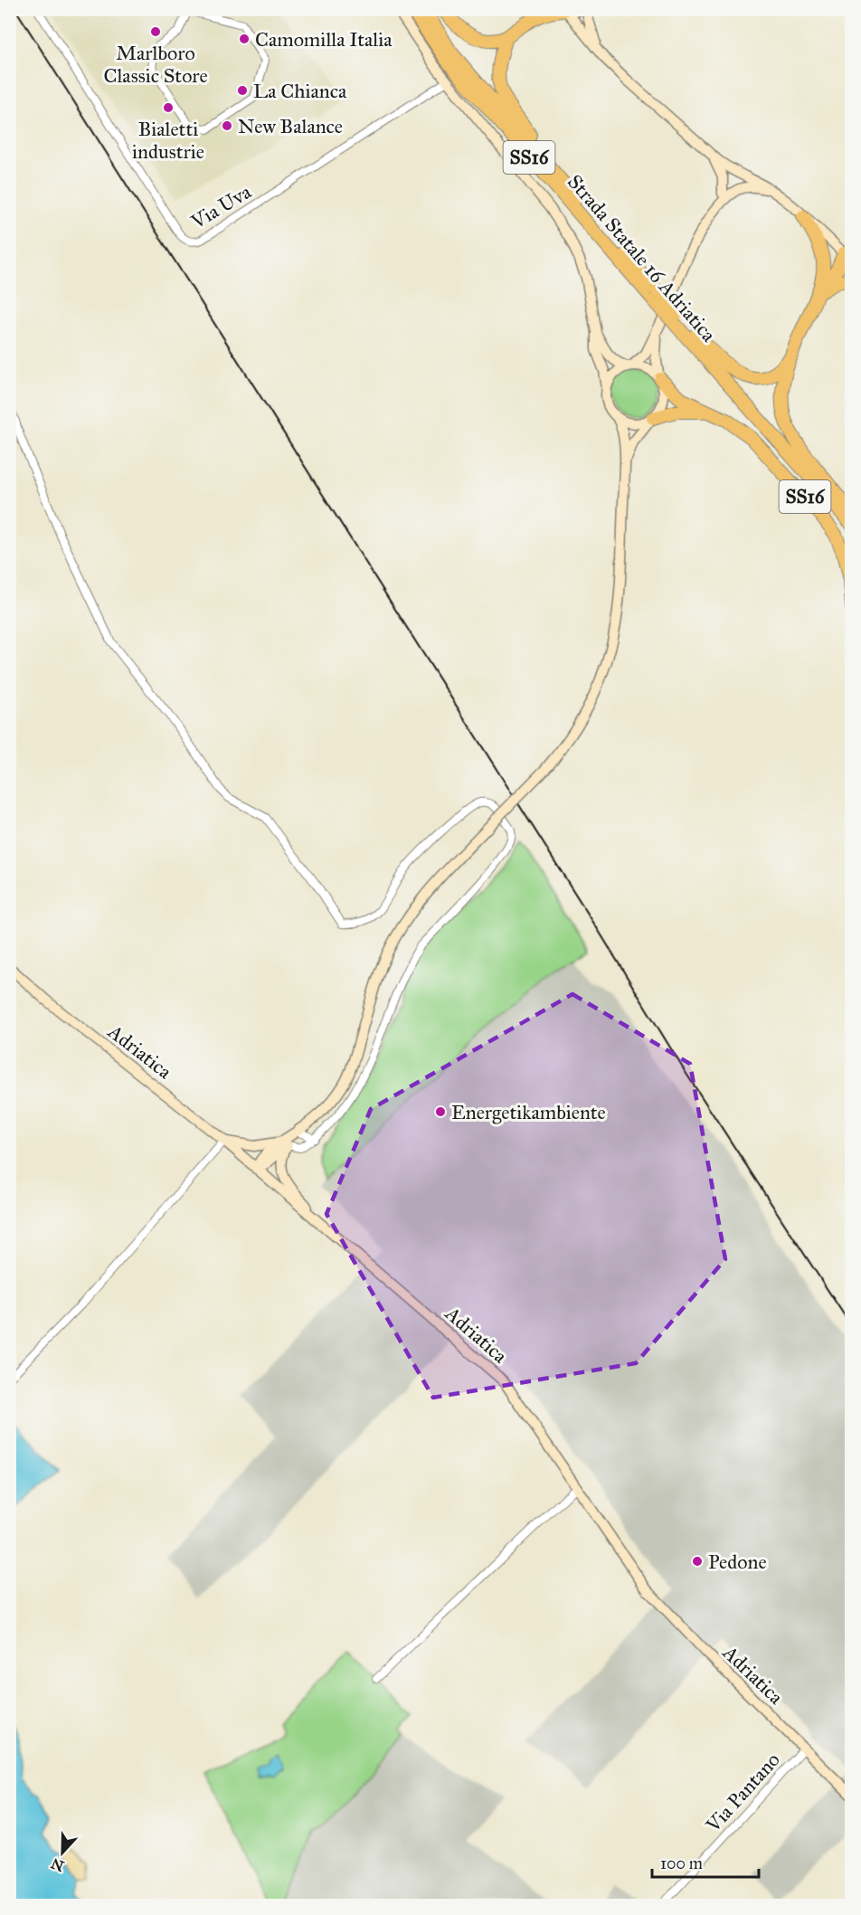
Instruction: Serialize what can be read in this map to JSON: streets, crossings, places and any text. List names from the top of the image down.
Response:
{
  "streets": {
    "highway": ["SS16", "Strada Statale 16 Adriatica"],
    "street": ["Via Uva", "Adriatica", "Via Pantano"]
  },
  "crossings": [
    ["SS16", "Strada Statale 16 Adriatica"],
    ["Adriatica", "Via Pantano"]
  ],
  "places": [
    "Marlboro Classic Store",
    "Camomilla Italia",
    "La Chianca",
    "Bialetti industrie",
    "New Balance",
    "Energetikambiente",
    "Pedone"
  ],
  "scale_bar": "100 m",
  "north": "bottom"
}
